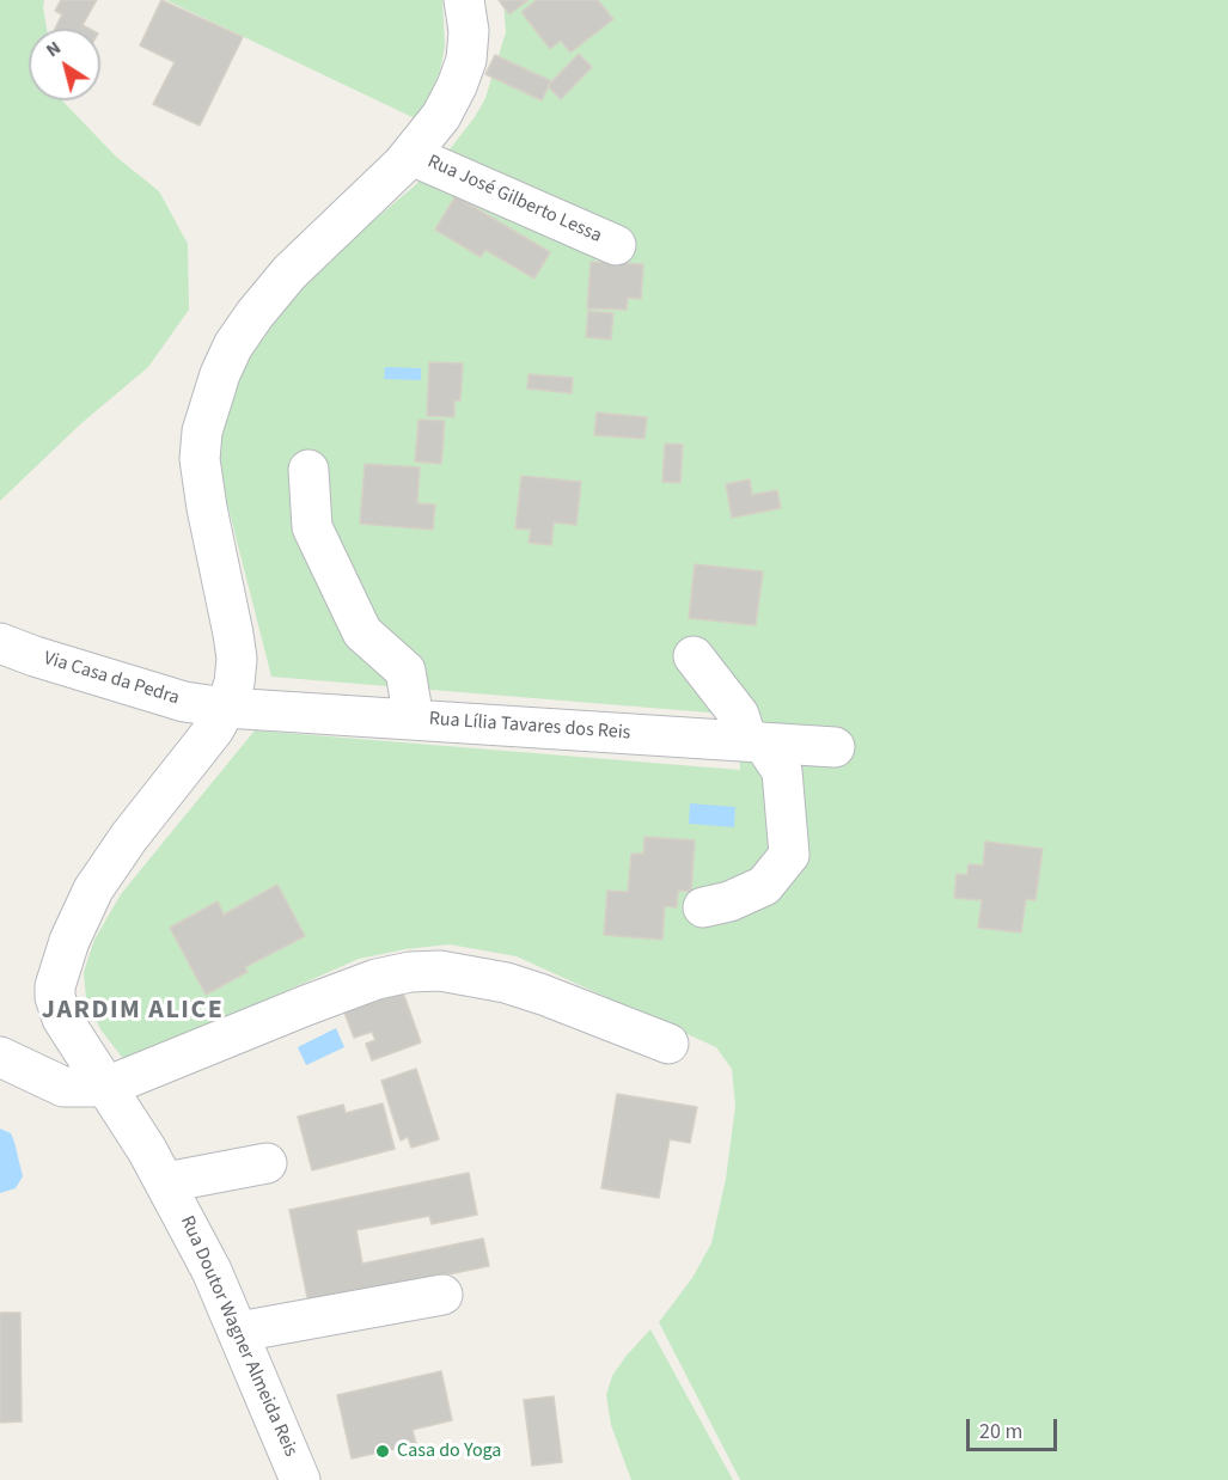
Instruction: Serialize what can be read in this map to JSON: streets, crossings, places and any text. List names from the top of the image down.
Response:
{
  "streets": {
    "street": [
      "Rua José Gilberto Lessa",
      "Via Casa da Pedra",
      "Rua Lília Tavares dos Reis",
      "Rua Doutor Wagner Almeida Reis"
    ]
  },
  "crossings": [
    ["Rua José Gilberto Lessa", "Rua Doutor Wagner Almeida Reis"],
    ["Via Casa da Pedra", "Rua Lília Tavares dos Reis"],
    ["Via Casa da Pedra", "Rua Doutor Wagner Almeida Reis"],
    ["Rua Lília Tavares dos Reis", "Rua Doutor Wagner Almeida Reis"]
  ],
  "districts": ["JARDIM ALICE"],
  "places": ["Casa do Yoga"],
  "scale_bar": "20 m",
  "north": "top left"
}
